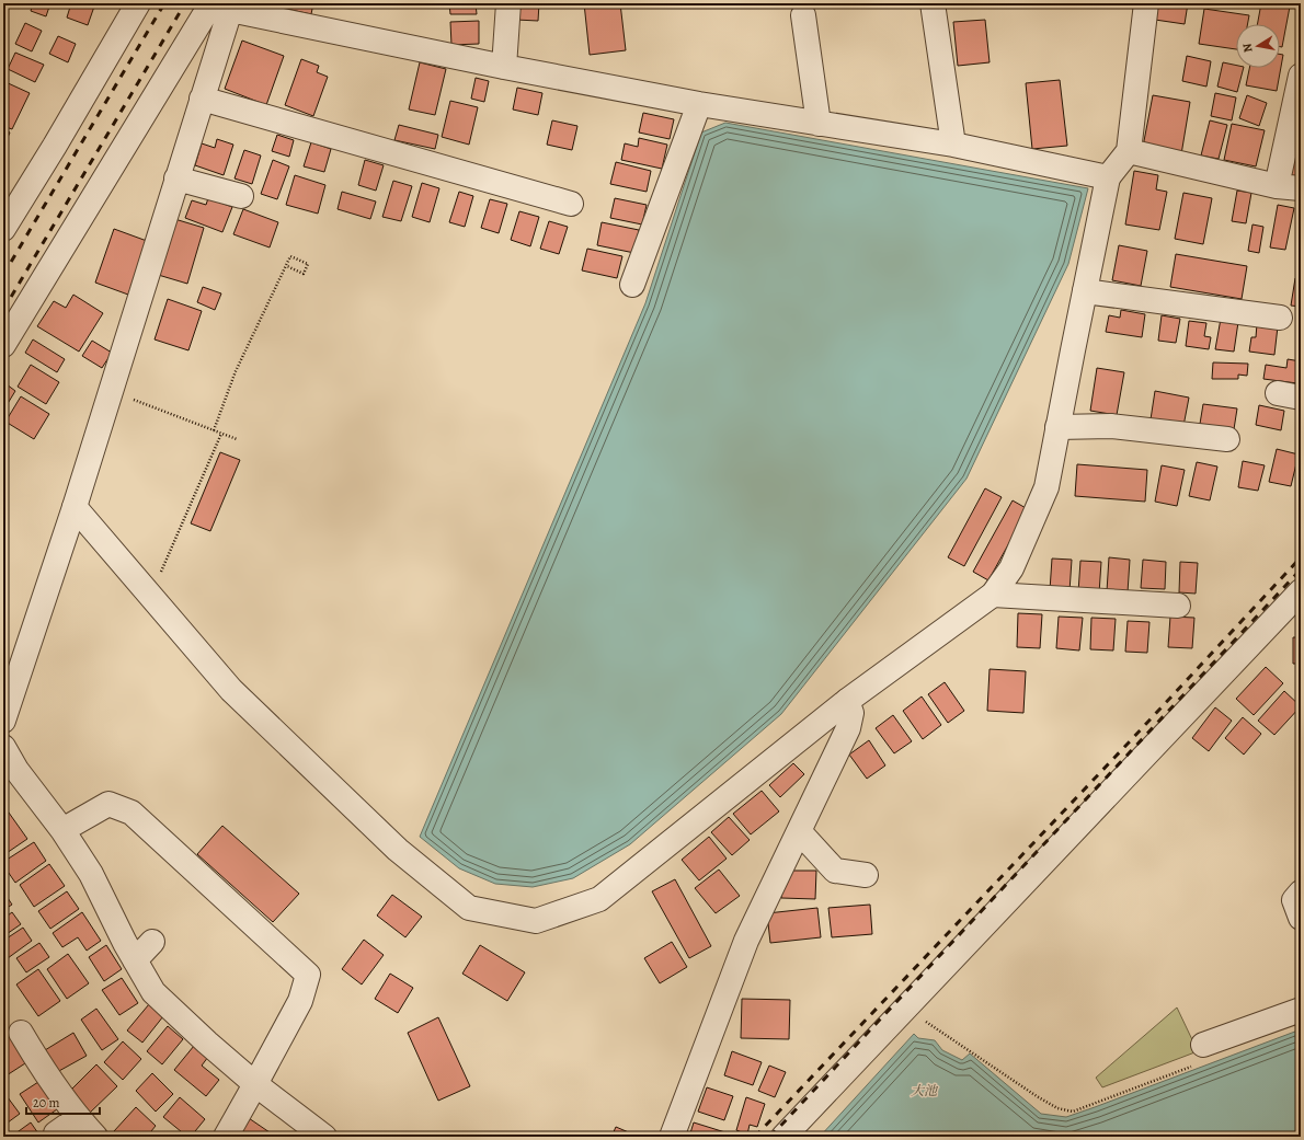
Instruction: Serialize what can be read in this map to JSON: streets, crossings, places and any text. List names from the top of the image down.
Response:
{
  "water": ["大池"],
  "scale_bar": "20 m",
  "north": "left"
}
